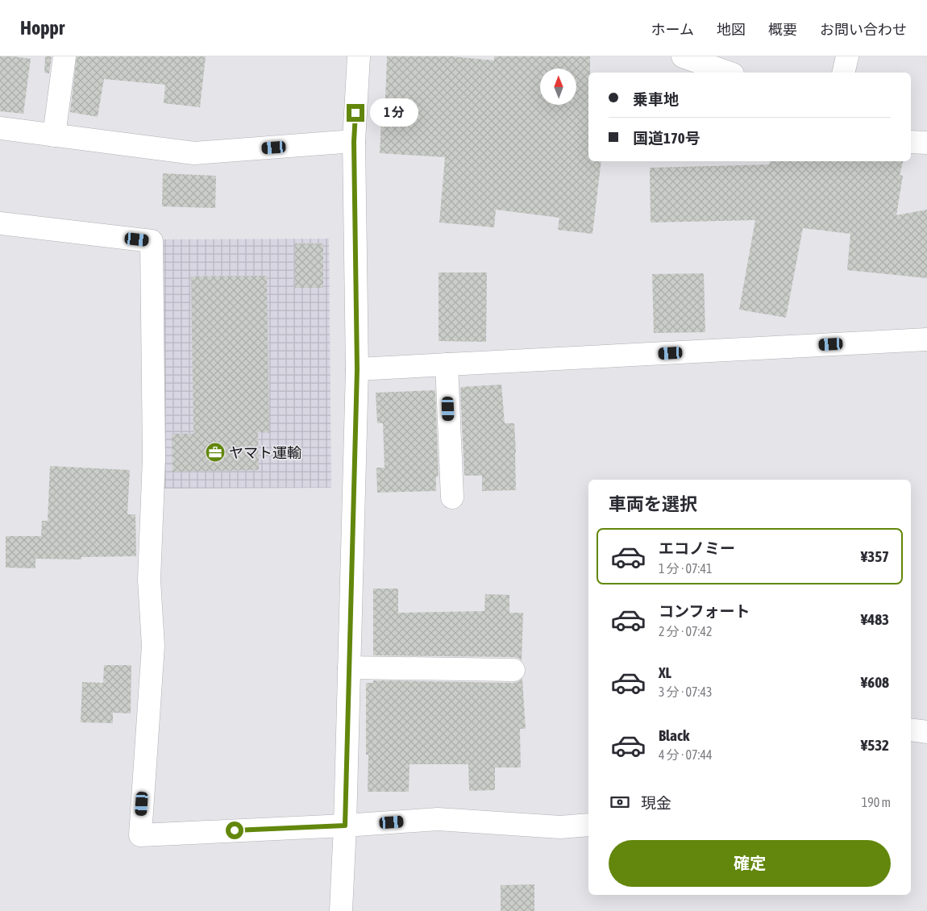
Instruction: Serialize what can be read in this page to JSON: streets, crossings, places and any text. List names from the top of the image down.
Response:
{
  "places": {
    "office": ["ヤマト運輸"]
  },
  "north": "top",
  "page": {
    "header": "Hoppr",
    "nav": [
      "ホーム",
      "地図",
      "概要",
      "お問い合わせ"
    ],
    "banner": ["乗車地", "国道170号"],
    "bubble": "1 分",
    "heading": "車両を選択",
    "list": [
      {
        "name": "エコノミー",
        "note": "1 分 · 07:41",
        "value": "¥357"
      },
      {
        "name": "コンフォート",
        "note": "2 分 · 07:42",
        "value": "¥483"
      },
      {
        "name": "XL",
        "note": "3 分 · 07:43",
        "value": "¥608"
      },
      {
        "name": "Black",
        "note": "4 分 · 07:44",
        "value": "¥532"
      }
    ],
    "pay": ["現金", "190 m"],
    "buttons": "確定"
  }
}
